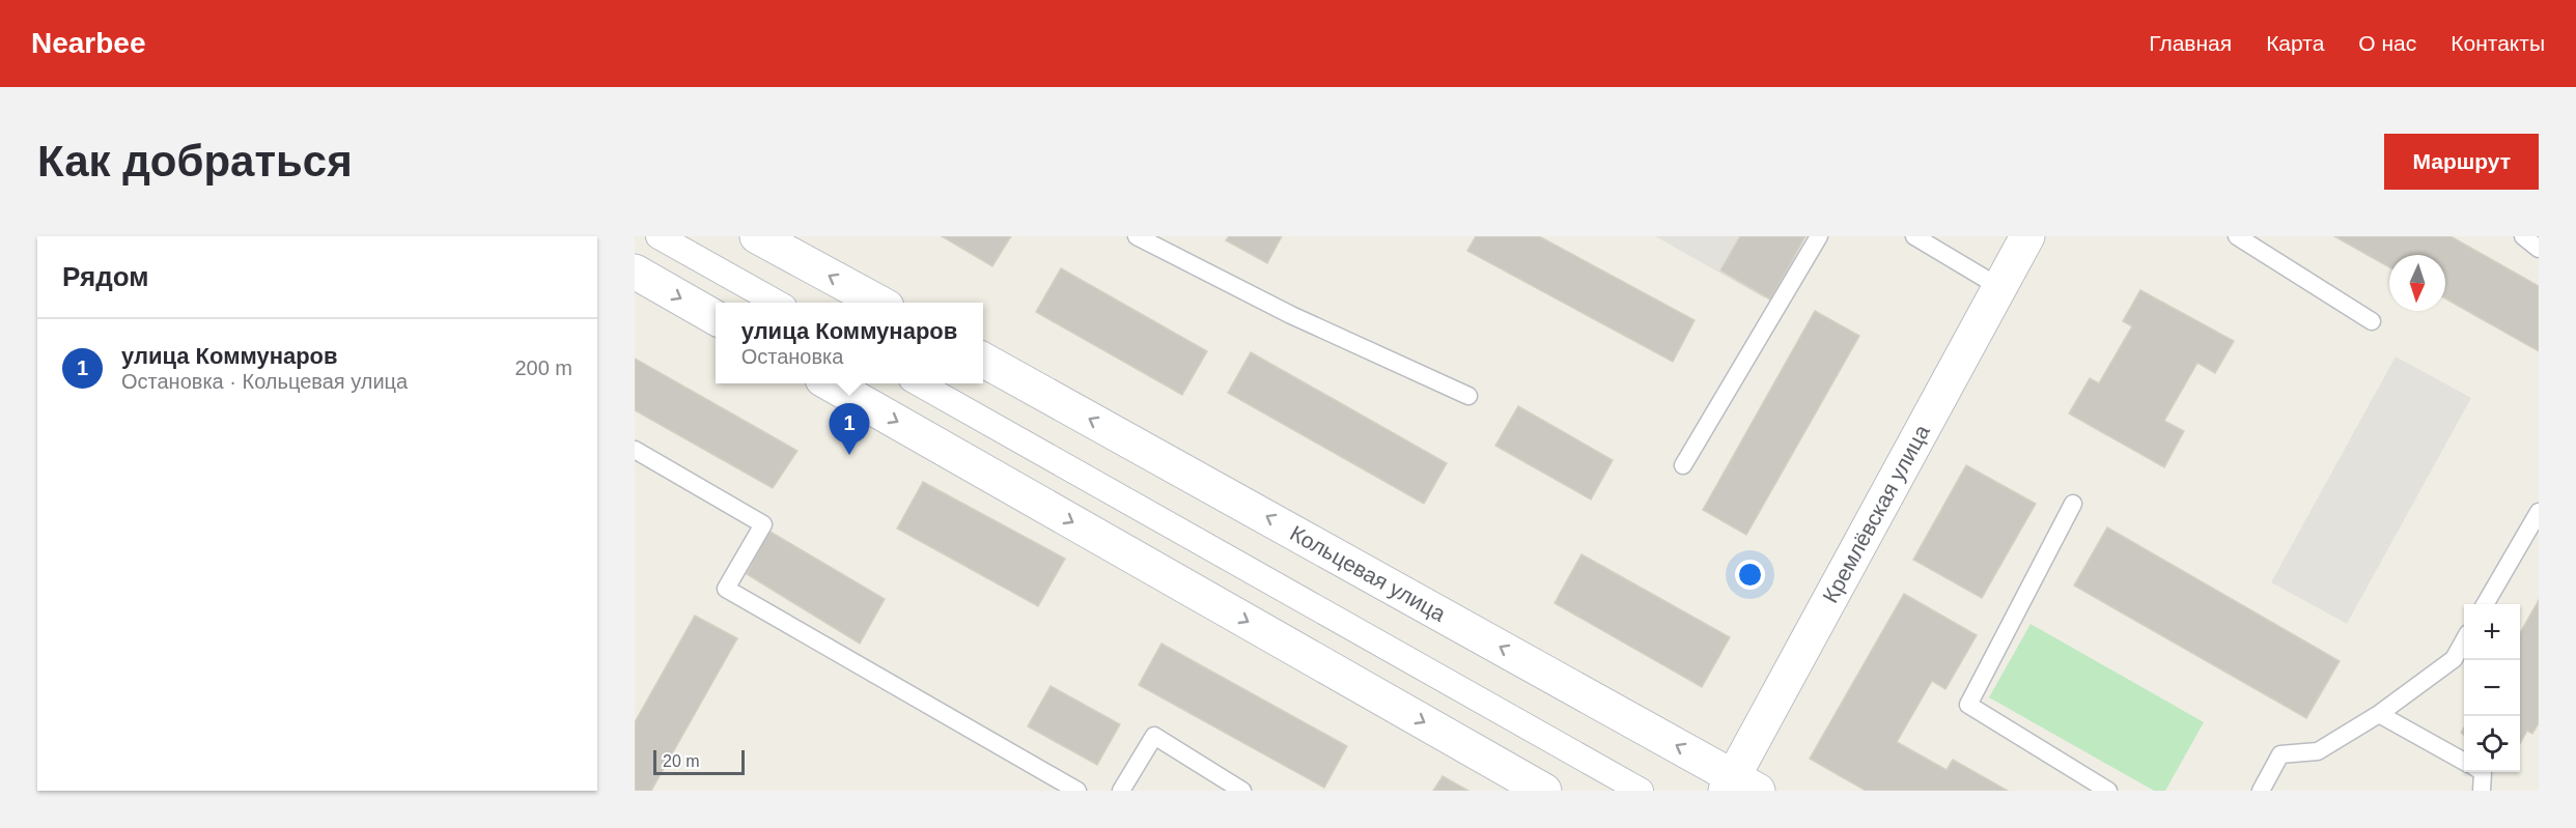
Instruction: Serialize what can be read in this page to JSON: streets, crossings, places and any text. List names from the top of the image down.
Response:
{
  "streets": {
    "main road": ["Кремлёвская улица", "Кольцевая улица"]
  },
  "crossings": [
    ["Кремлёвская улица", "Кольцевая улица"]
  ],
  "scale_bar": "20 m",
  "north": "bottom",
  "page": {
    "header": "Nearbee",
    "nav": [
      "Главная",
      "Карта",
      "О нас",
      "Контакты"
    ],
    "buttons": "Маршрут",
    "title": "Как добраться",
    "heading": "Рядом",
    "popup": ["улица Коммунаров", "Остановка"],
    "list": [
      {
        "mark": "1",
        "name": "улица Коммунаров",
        "note": "Остановка · Кольцевая улица",
        "value": "200 m"
      }
    ],
    "pins": "1",
    "map_buttons": ["+", "−"],
    "scale": "20 m"
  }
}
